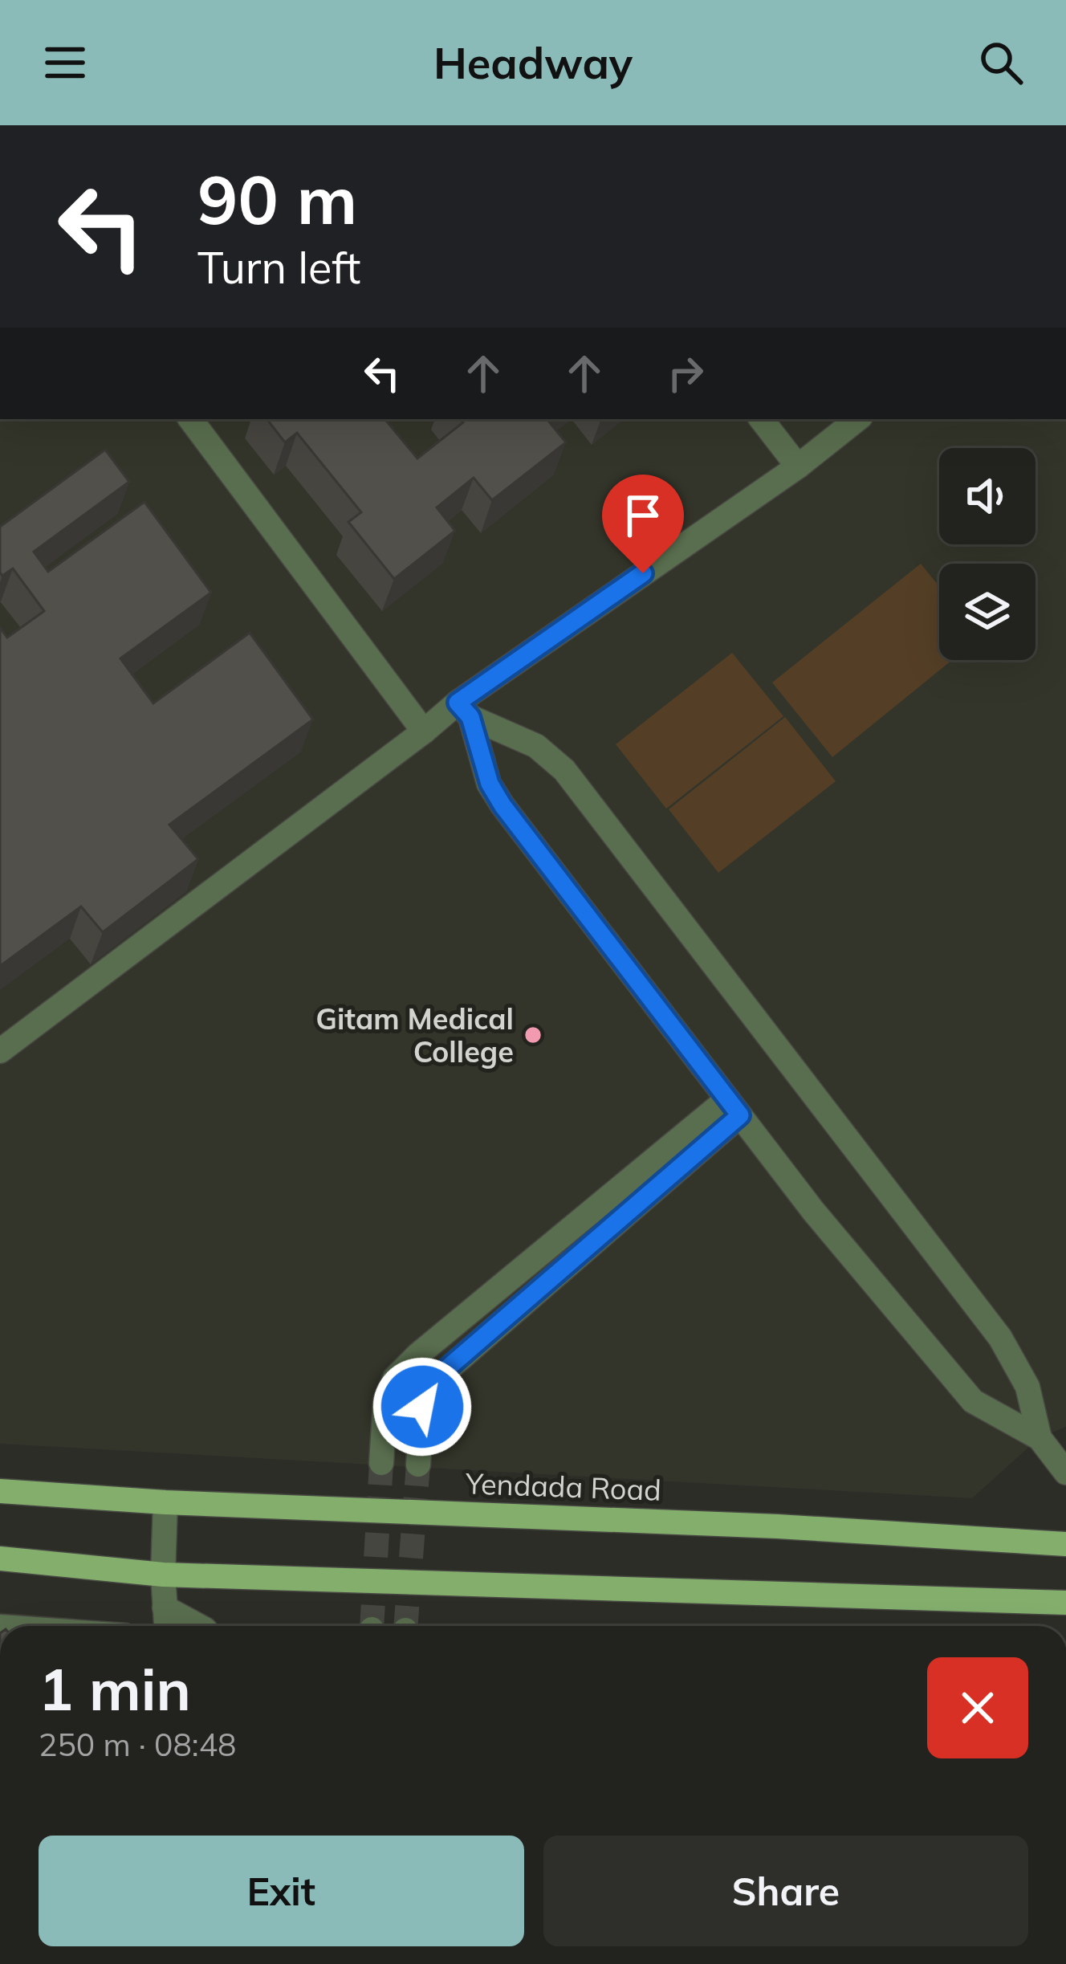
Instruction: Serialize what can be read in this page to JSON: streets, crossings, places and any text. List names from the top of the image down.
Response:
{
  "streets": {
    "main road": ["Yendada Road"]
  },
  "places": ["Gitam Medical College"],
  "page": {
    "header": "Headway",
    "turn": ["90 m", "Turn left"],
    "heading": ["1 min", "250 m · 08:48"],
    "buttons": ["Exit", "Share"]
  }
}
